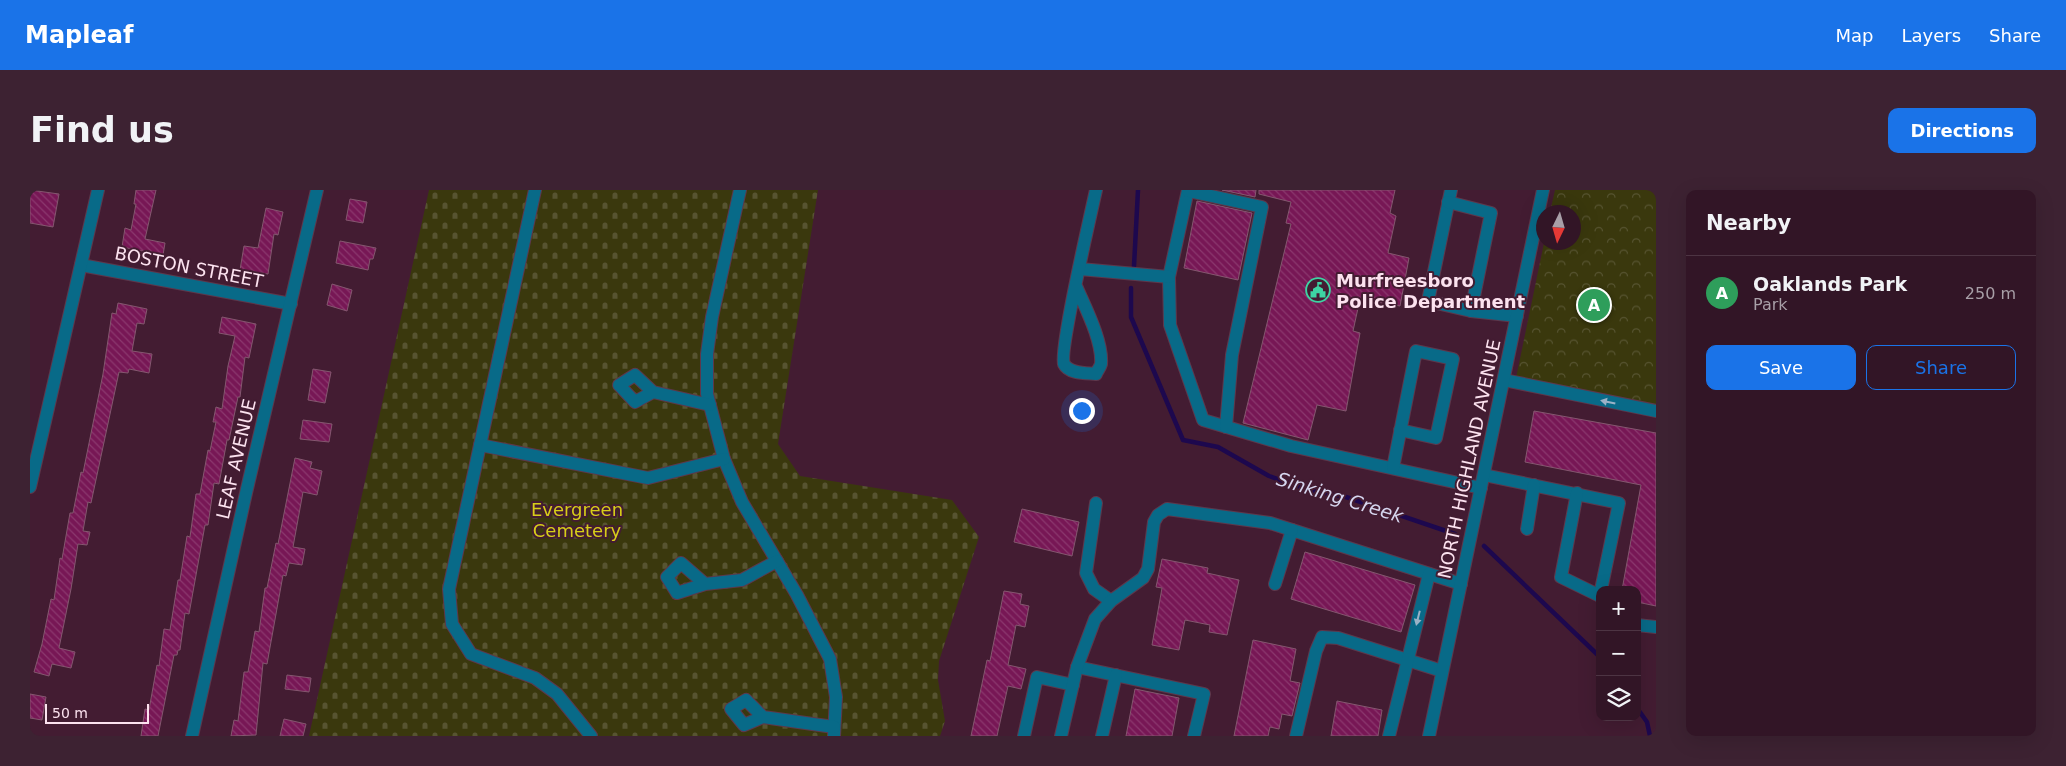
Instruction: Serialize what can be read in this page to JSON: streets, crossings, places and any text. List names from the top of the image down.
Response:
{
  "streets": {
    "street": ["BOSTON STREET", "LEAF AVENUE", "NORTH HIGHLAND AVENUE"]
  },
  "crossings": [
    ["BOSTON STREET", "LEAF AVENUE"]
  ],
  "water": ["Sinking Creek"],
  "parks": ["Evergreen Cemetery"],
  "places": {
    "public building": ["Murfreesboro Police Department"]
  },
  "scale_bar": "50 m",
  "north": "bottom",
  "page": {
    "header": "Mapleaf",
    "nav": ["Map", "Layers", "Share"],
    "buttons": [
      "Directions",
      ["Save", "Share"]
    ],
    "title": "Find us",
    "heading": "Nearby",
    "list": [
      {
        "mark": "A",
        "name": "Oaklands Park",
        "note": "Park",
        "value": "250 m"
      }
    ],
    "pins": "A",
    "map_buttons": ["+", "−"],
    "scale": "50 m"
  }
}
